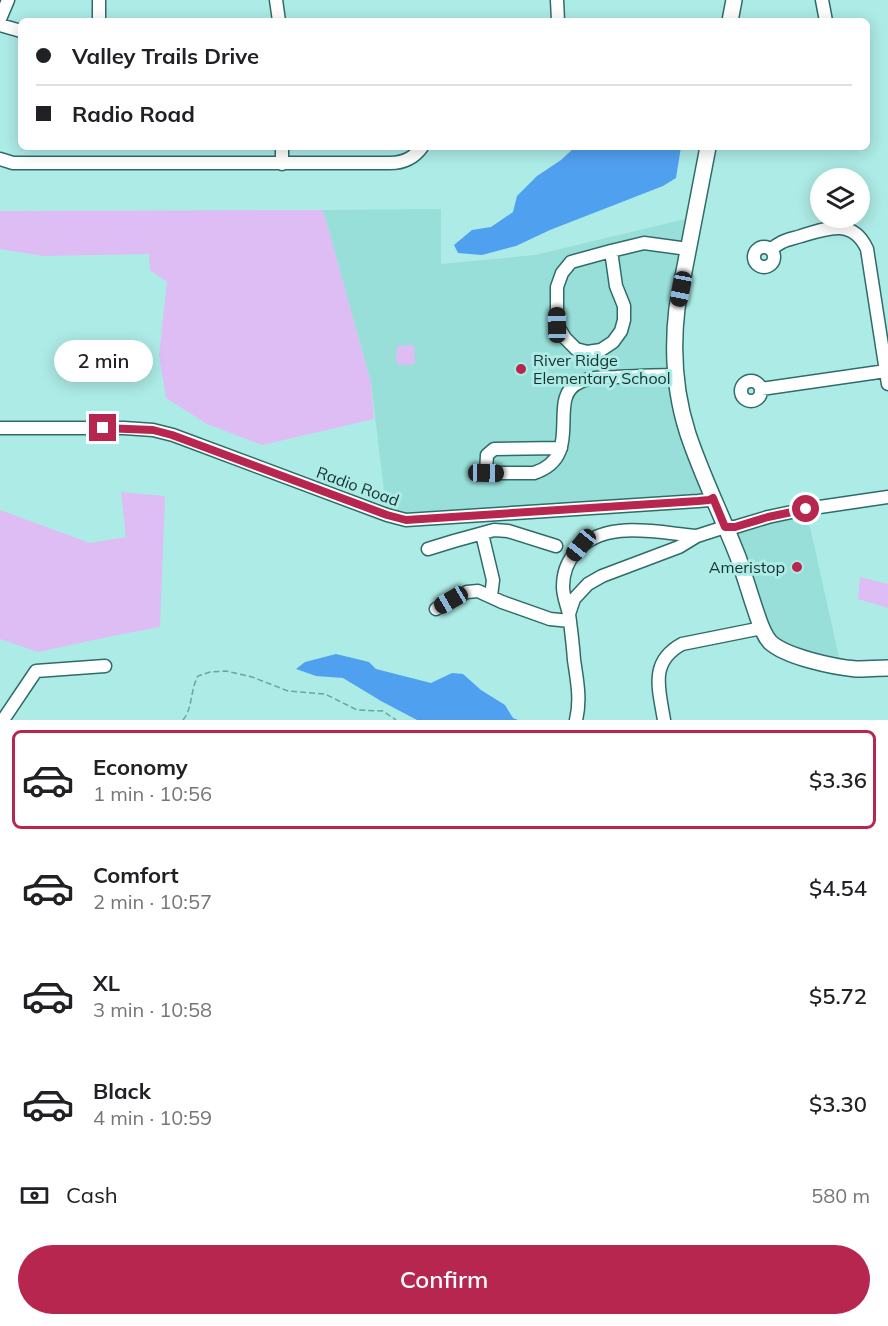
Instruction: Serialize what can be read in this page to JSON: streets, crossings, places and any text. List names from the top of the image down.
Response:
{
  "streets": {
    "street": ["Radio Road"]
  },
  "places": ["River Ridge Elementary School", "Ameristop"],
  "page": {
    "banner": ["Valley Trails Drive", "Radio Road"],
    "bubble": "2 min",
    "list": [
      {
        "name": "Economy",
        "note": "1 min · 10:56",
        "value": "$3.36"
      },
      {
        "name": "Comfort",
        "note": "2 min · 10:57",
        "value": "$4.54"
      },
      {
        "name": "XL",
        "note": "3 min · 10:58",
        "value": "$5.72"
      },
      {
        "name": "Black",
        "note": "4 min · 10:59",
        "value": "$3.30"
      }
    ],
    "pay": ["Cash", "580 m"],
    "buttons": "Confirm"
  }
}
